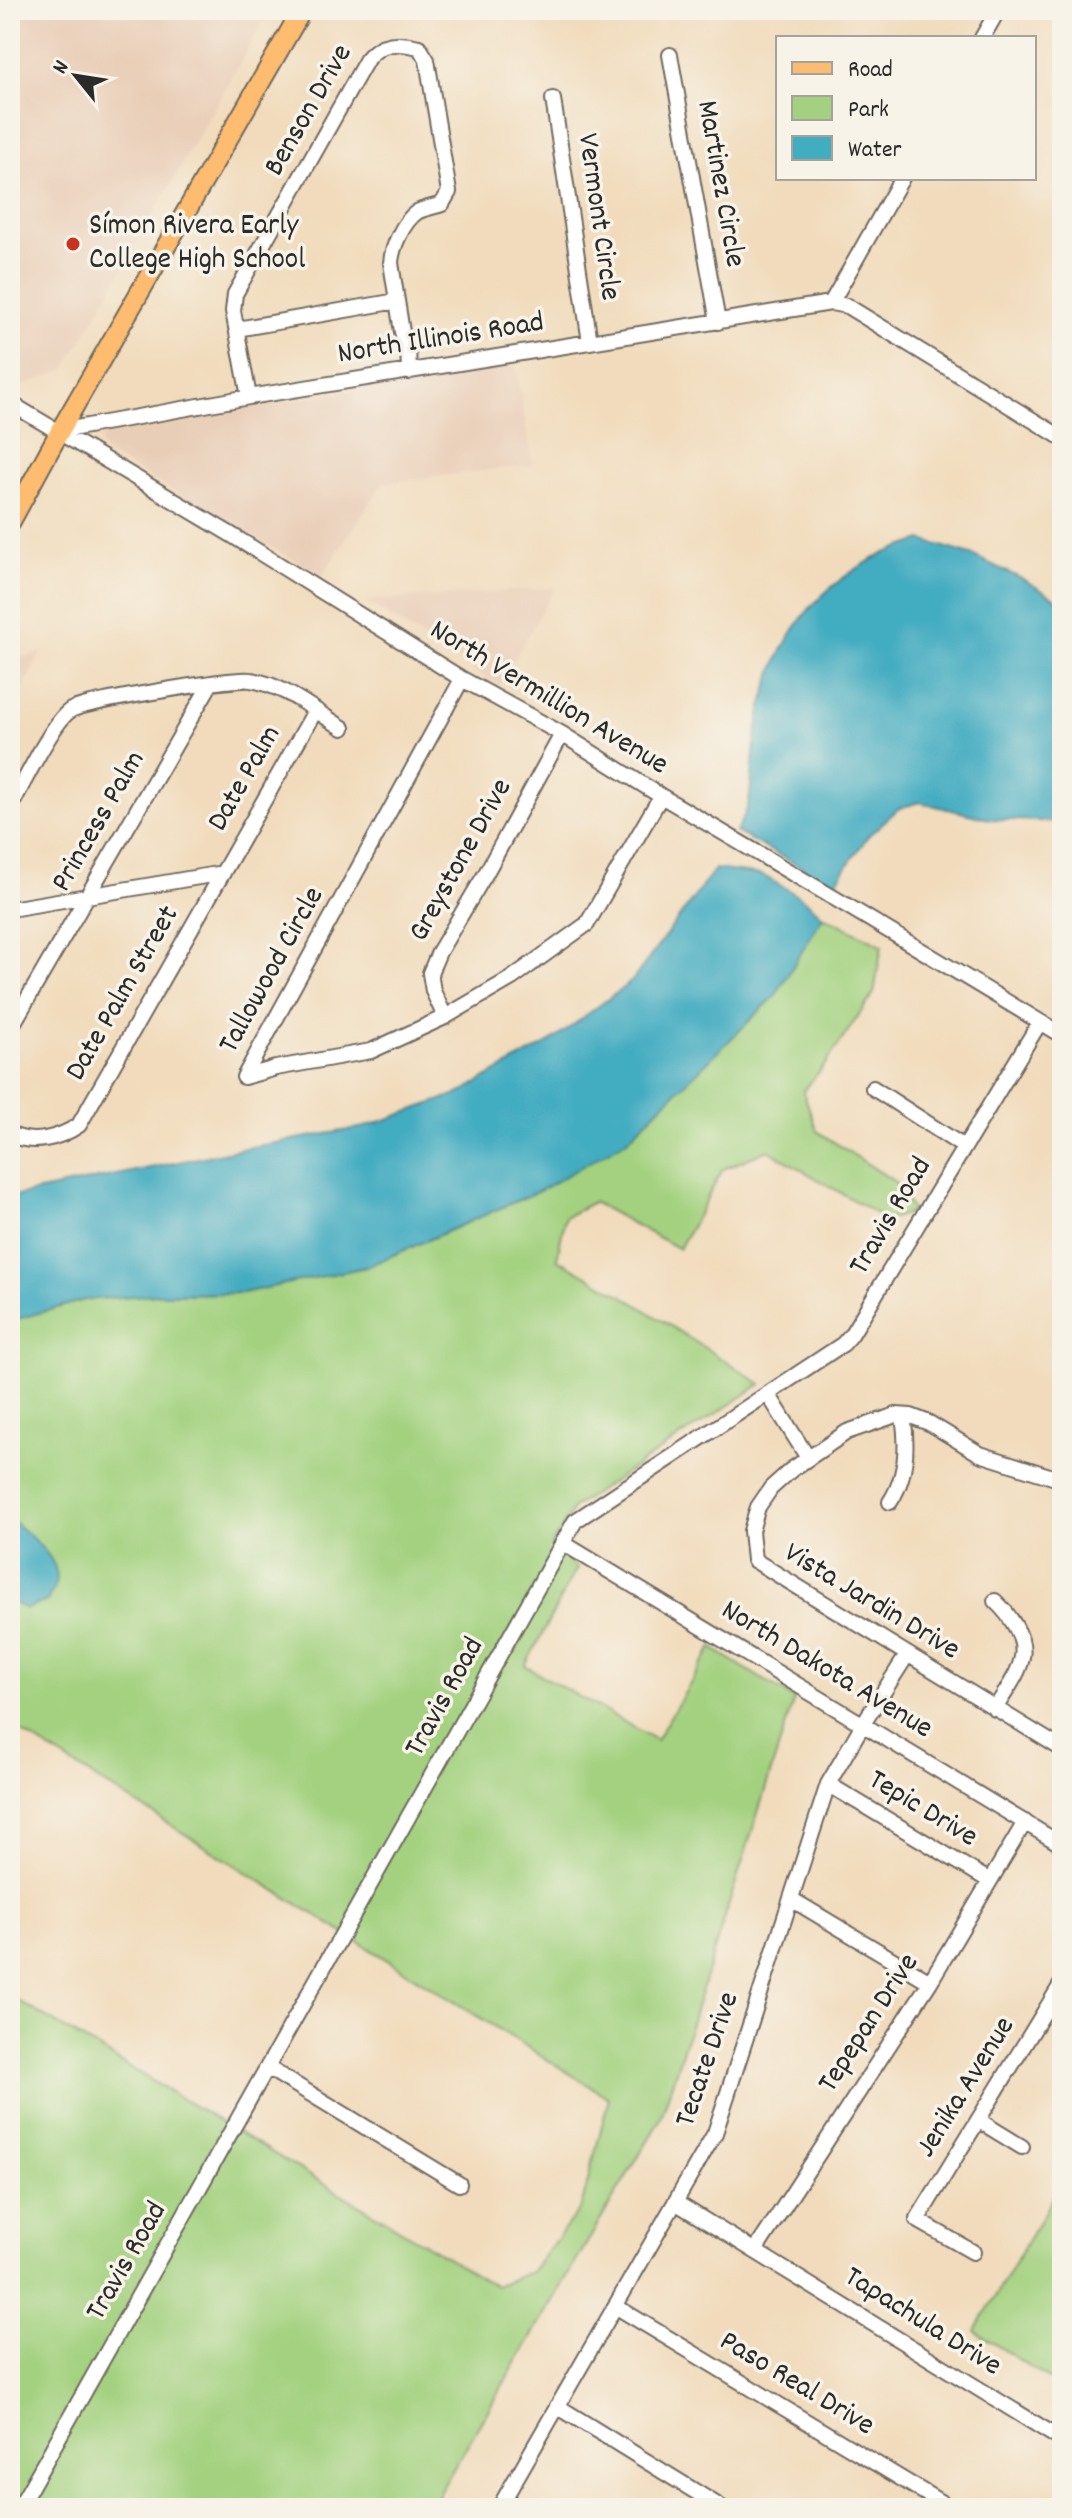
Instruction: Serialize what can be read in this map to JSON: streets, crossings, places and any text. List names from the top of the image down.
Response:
{
  "streets": {
    "street": [
      "Benson Drive",
      "Martinez Circle",
      "Vermont Circle",
      "North Illinois Road",
      "North Vermillion Avenue",
      "Date Palm",
      "Princess Palm",
      "Greystone Drive",
      "Tallowood Circle",
      "Date Palm Street",
      "Travis Road",
      "Vista Jardin Drive",
      "North Dakota Avenue",
      "Tepic Drive",
      "Tepepan Drive",
      "Tecate Drive",
      "Jenika Avenue",
      "Tapachula Drive",
      "Paso Real Drive"
    ]
  },
  "crossings": [
    ["Benson Drive", "North Illinois Road"],
    ["Martinez Circle", "North Illinois Road"],
    ["Vermont Circle", "North Illinois Road"],
    ["North Illinois Road", "North Vermillion Avenue"],
    ["North Vermillion Avenue", "Greystone Drive"],
    ["North Vermillion Avenue", "Tallowood Circle"],
    ["North Vermillion Avenue", "Travis Road"],
    ["Date Palm", "Date Palm Street"],
    ["Greystone Drive", "Tallowood Circle"],
    ["Travis Road", "North Dakota Avenue"],
    ["Vista Jardin Drive", "Tecate Drive"],
    ["North Dakota Avenue", "Tepepan Drive"],
    ["North Dakota Avenue", "Tecate Drive"],
    ["Tepic Drive", "Tepepan Drive"],
    ["Tepic Drive", "Tecate Drive"],
    ["Tepepan Drive", "Tapachula Drive"],
    ["Tecate Drive", "Tapachula Drive"],
    ["Tecate Drive", "Paso Real Drive"]
  ],
  "places": ["Símon Rivera Early College High School"],
  "legend": ["Road", "Park", "Water"],
  "north": "top left"
}
